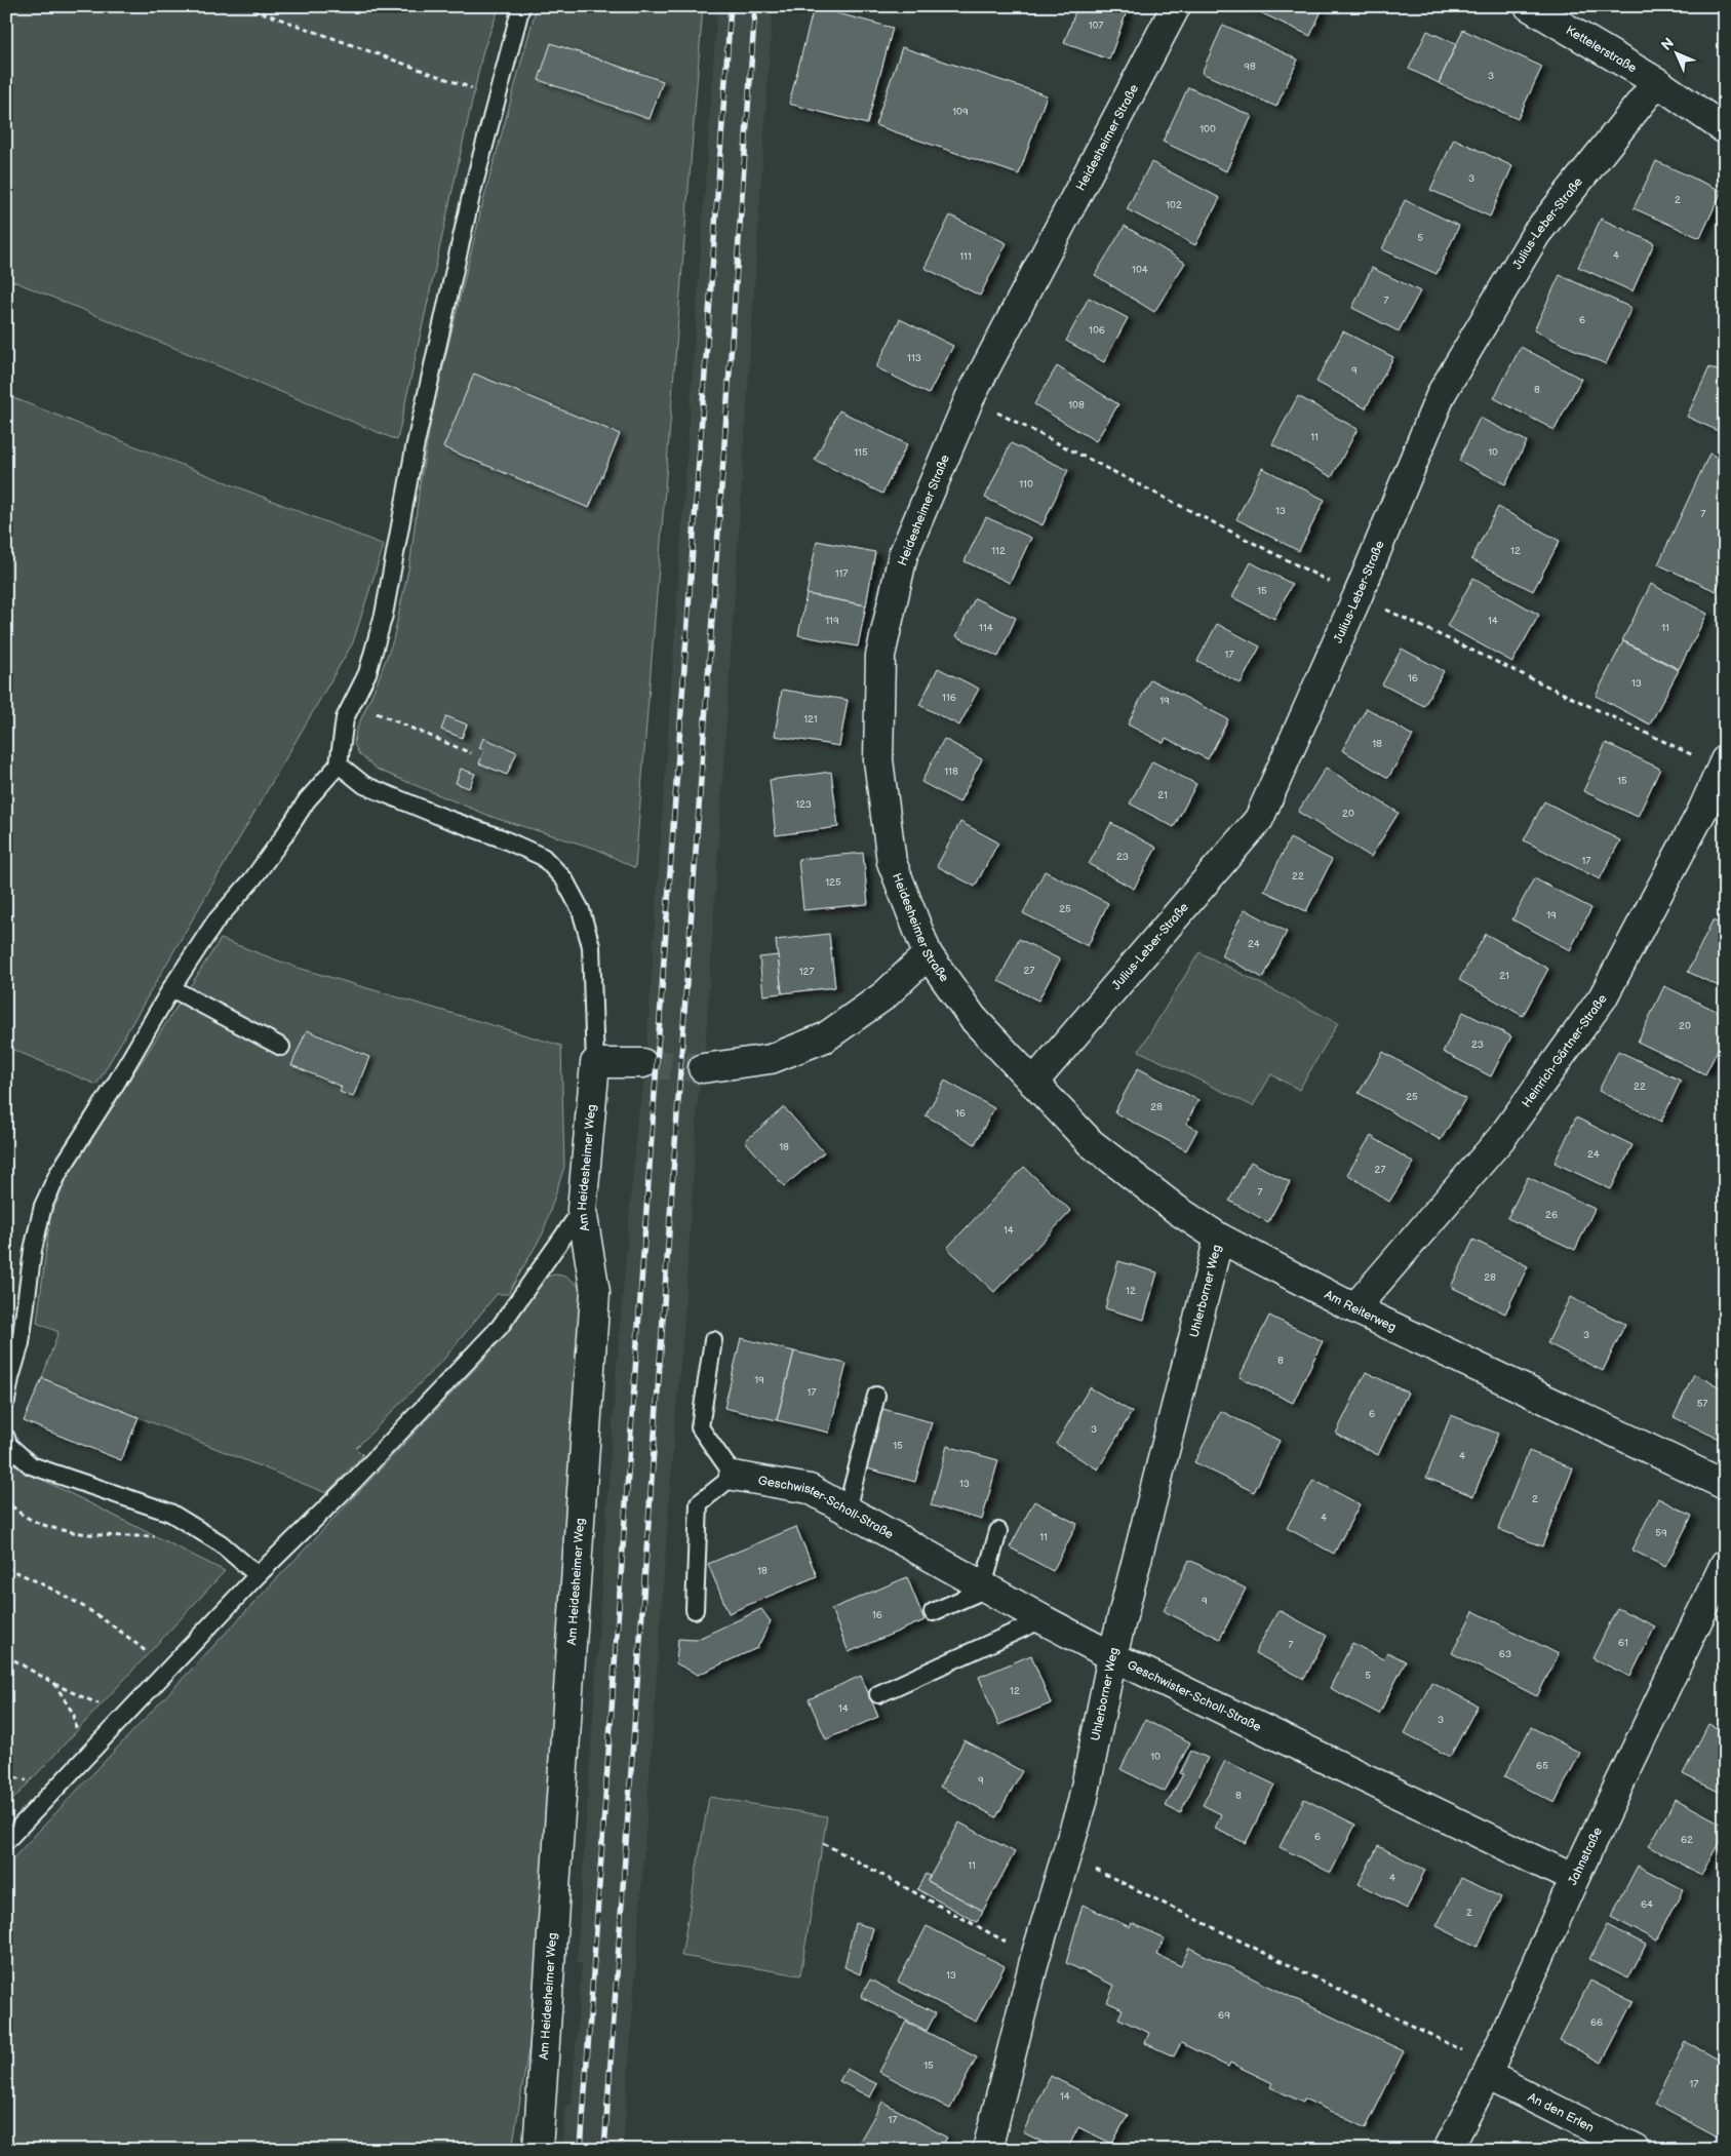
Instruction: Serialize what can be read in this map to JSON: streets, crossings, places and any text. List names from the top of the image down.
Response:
{
  "streets": {
    "street": [
      "Kettelerstraße",
      "Heidesheimer Straße",
      "Julius-Leber-Straße",
      "Heinrich-Gärtner-Straße",
      "Am Heidesheimer Weg",
      "Uhlerborner Weg",
      "Am Reiterweg",
      "Geschwister-Scholl-Straße",
      "Jahnstraße",
      "An den Erlen"
    ]
  },
  "crossings": [
    ["Kettelerstraße", "Julius-Leber-Straße"],
    ["Heidesheimer Straße", "Julius-Leber-Straße"],
    ["Heidesheimer Straße", "Am Reiterweg"],
    ["Julius-Leber-Straße", "Am Reiterweg"],
    ["Heinrich-Gärtner-Straße", "Am Reiterweg"],
    ["Uhlerborner Weg", "Am Reiterweg"],
    ["Uhlerborner Weg", "Geschwister-Scholl-Straße"],
    ["Geschwister-Scholl-Straße", "Jahnstraße"],
    ["Jahnstraße", "An den Erlen"]
  ],
  "house_numbers": [
    "107",
    "98",
    "3",
    "109",
    "100",
    "3",
    "2",
    "102",
    "5",
    "4",
    "111",
    "104",
    "7",
    "6",
    "106",
    "113",
    "9",
    "8",
    "108",
    "11",
    "115",
    "10",
    "110",
    "13",
    "7",
    "112",
    "12",
    "117",
    "15",
    "119",
    "14",
    "114",
    "11",
    "17",
    "16",
    "13",
    "116",
    "19",
    "121",
    "18",
    "118",
    "15",
    "21",
    "123",
    "20",
    "23",
    "17",
    "22",
    "125",
    "25",
    "19",
    "24",
    "27",
    "127",
    "21",
    "20",
    "23",
    "22",
    "25",
    "28",
    "16",
    "18",
    "24",
    "27",
    "7",
    "26",
    "14",
    "28",
    "12",
    "3",
    "8",
    "19",
    "17",
    "57",
    "6",
    "3",
    "15",
    "4",
    "13",
    "2",
    "4",
    "59",
    "11",
    "18",
    "9",
    "16",
    "61",
    "7",
    "63",
    "5",
    "12",
    "14",
    "3",
    "10",
    "65",
    "9",
    "8",
    "6",
    "62",
    "11",
    "4",
    "64",
    "2",
    "13",
    "69",
    "66",
    "15",
    "17",
    "14",
    "17"
  ],
  "north": "top left"
}
